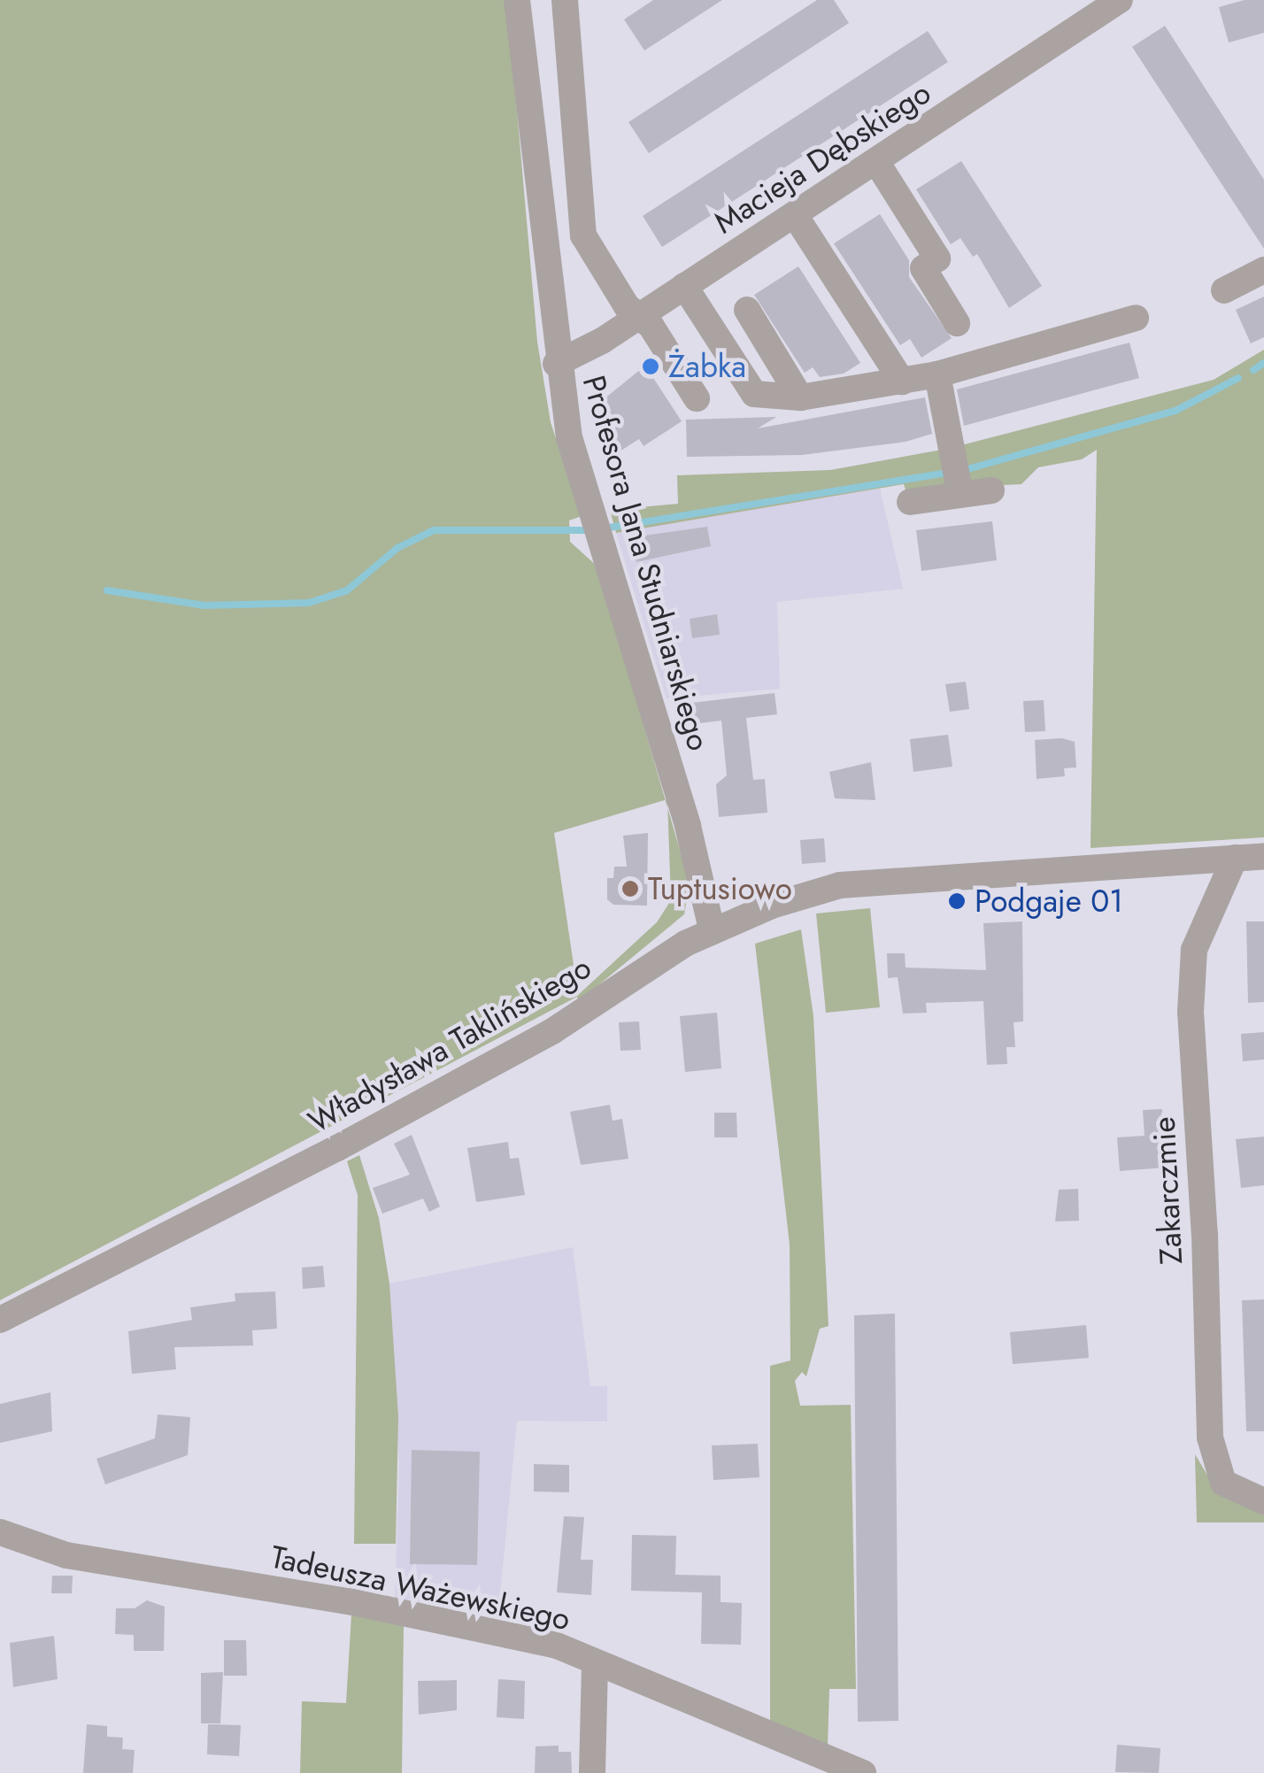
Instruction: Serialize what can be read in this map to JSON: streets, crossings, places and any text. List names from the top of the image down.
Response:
{
  "streets": {
    "street": [
      "Macieja Dębskiego",
      "Profesora Jana Studniarskiego",
      "Władysława Taklińskiego",
      "Zakarczmie",
      "Tadeusza Ważewskiego"
    ]
  },
  "crossings": [
    ["Macieja Dębskiego", "Profesora Jana Studniarskiego"],
    ["Profesora Jana Studniarskiego", "Władysława Taklińskiego"],
    ["Władysława Taklińskiego", "Zakarczmie"]
  ],
  "places": ["Żabka", "Tuptusiowo", "Podgaje 01"]
}
